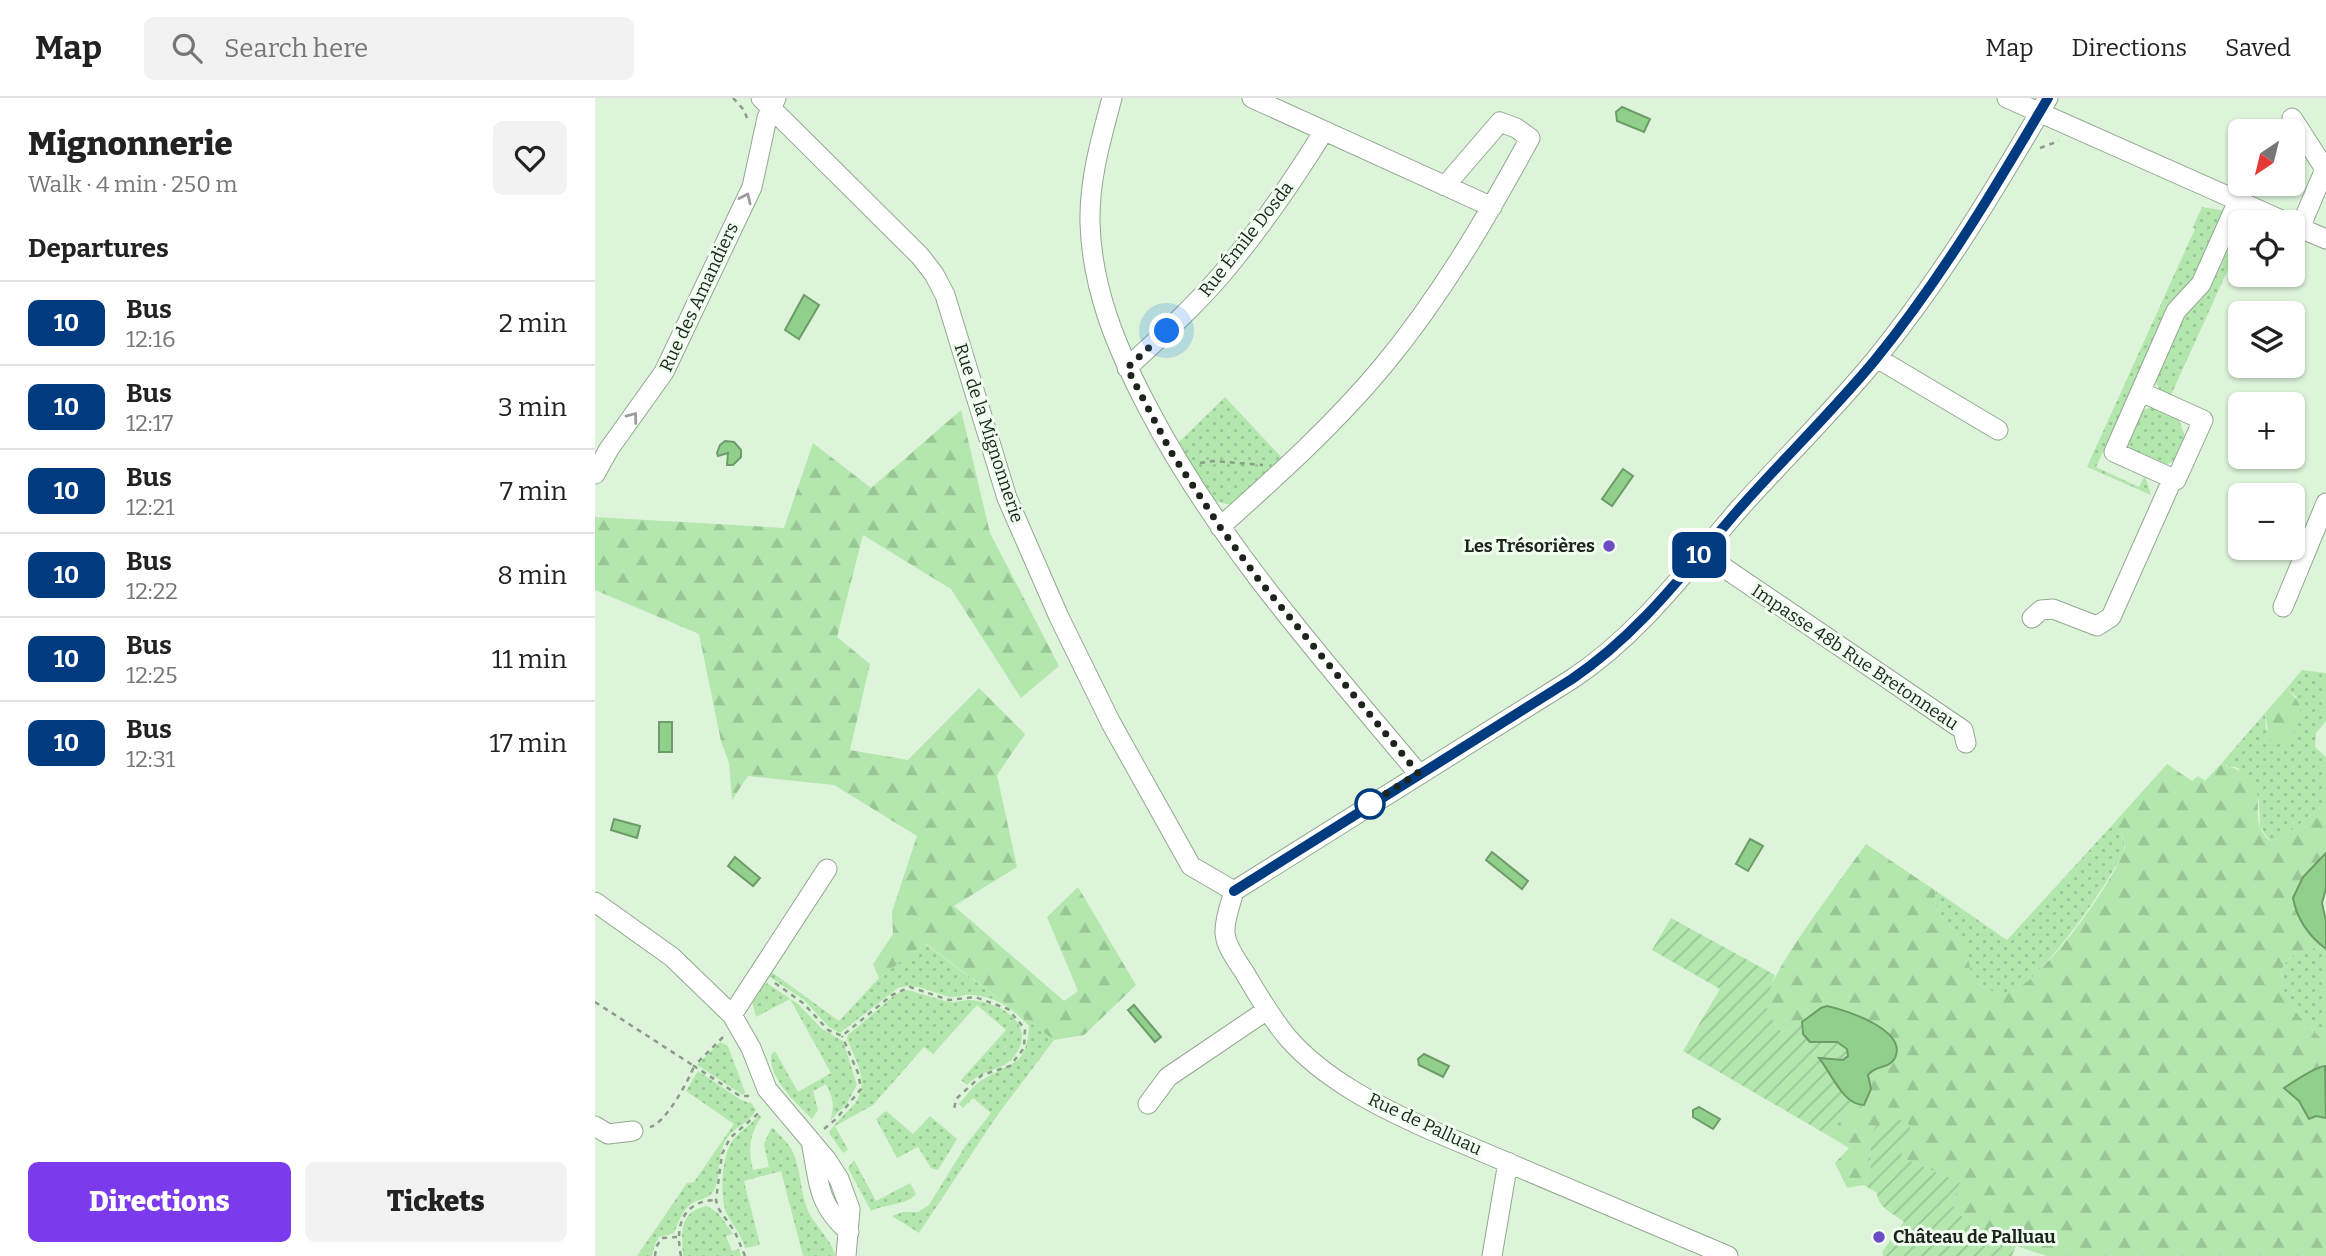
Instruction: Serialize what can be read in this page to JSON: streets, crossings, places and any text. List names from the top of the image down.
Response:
{
  "streets": {
    "street": [
      "Rue Émile Dosda",
      "Rue des Amandiers",
      "Rue de la Mignonnerie",
      "Impasse 48b Rue Bretonneau",
      "Rue de Palluau"
    ]
  },
  "crossings": [
    ["Rue des Amandiers", "Rue de la Mignonnerie"],
    ["Rue de la Mignonnerie", "Rue de Palluau"]
  ],
  "one_way": ["Rue des Amandiers"],
  "places": ["Les Trésorières", "Château de Palluau"],
  "lines": ["bus line 10"],
  "north": "bottom left",
  "page": {
    "header": "Map",
    "search": "Search here",
    "nav": ["Map", "Directions", "Saved"],
    "heading": [
      ["Mignonnerie", "Walk · 4 min · 250 m"],
      "Departures"
    ],
    "on_map": "10",
    "map_buttons": ["+", "−"],
    "list": [
      {
        "mark": "10",
        "name": "Bus",
        "note": "12:16",
        "value": "2 min"
      },
      {
        "mark": "10",
        "name": "Bus",
        "note": "12:17",
        "value": "3 min"
      },
      {
        "mark": "10",
        "name": "Bus",
        "note": "12:21",
        "value": "7 min"
      },
      {
        "mark": "10",
        "name": "Bus",
        "note": "12:22",
        "value": "8 min"
      },
      {
        "mark": "10",
        "name": "Bus",
        "note": "12:25",
        "value": "11 min"
      },
      {
        "mark": "10",
        "name": "Bus",
        "note": "12:31",
        "value": "17 min"
      }
    ],
    "buttons": ["Directions", "Tickets"]
  }
}
